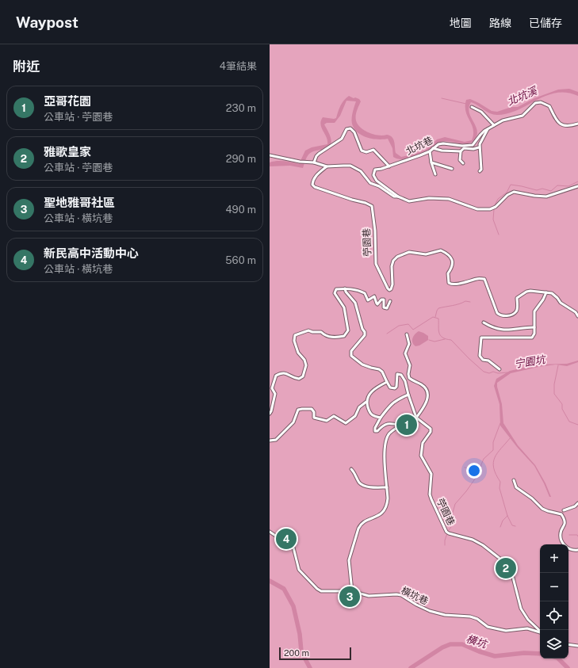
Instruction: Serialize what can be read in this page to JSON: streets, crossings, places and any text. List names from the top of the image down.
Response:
{
  "streets": {
    "street": ["北坑巷", "苧園巷", "橫坑巷"]
  },
  "crossings": [
    ["北坑巷", "苧園巷"]
  ],
  "water": ["北坑溪", "宁園坑", "橫坑"],
  "scale_bar": "200 m",
  "page": {
    "header": "Waypost",
    "nav": ["地圖", "路線", "已儲存"],
    "heading": ["附近", "4筆結果"],
    "list": [
      {
        "mark": "1",
        "name": "亞哥花園",
        "note": "公車站 · 苧園巷",
        "value": "230 m"
      },
      {
        "mark": "2",
        "name": "雅歌皇家",
        "note": "公車站 · 苧園巷",
        "value": "290 m"
      },
      {
        "mark": "3",
        "name": "聖地雅哥社區",
        "note": "公車站 · 橫坑巷",
        "value": "490 m"
      },
      {
        "mark": "4",
        "name": "新民高中活動中心",
        "note": "公車站 · 橫坑巷",
        "value": "560 m"
      }
    ],
    "pins": [
      "1",
      "4",
      "2",
      "3"
    ],
    "map_buttons": ["+", "−"],
    "scale": "200 m"
  }
}
